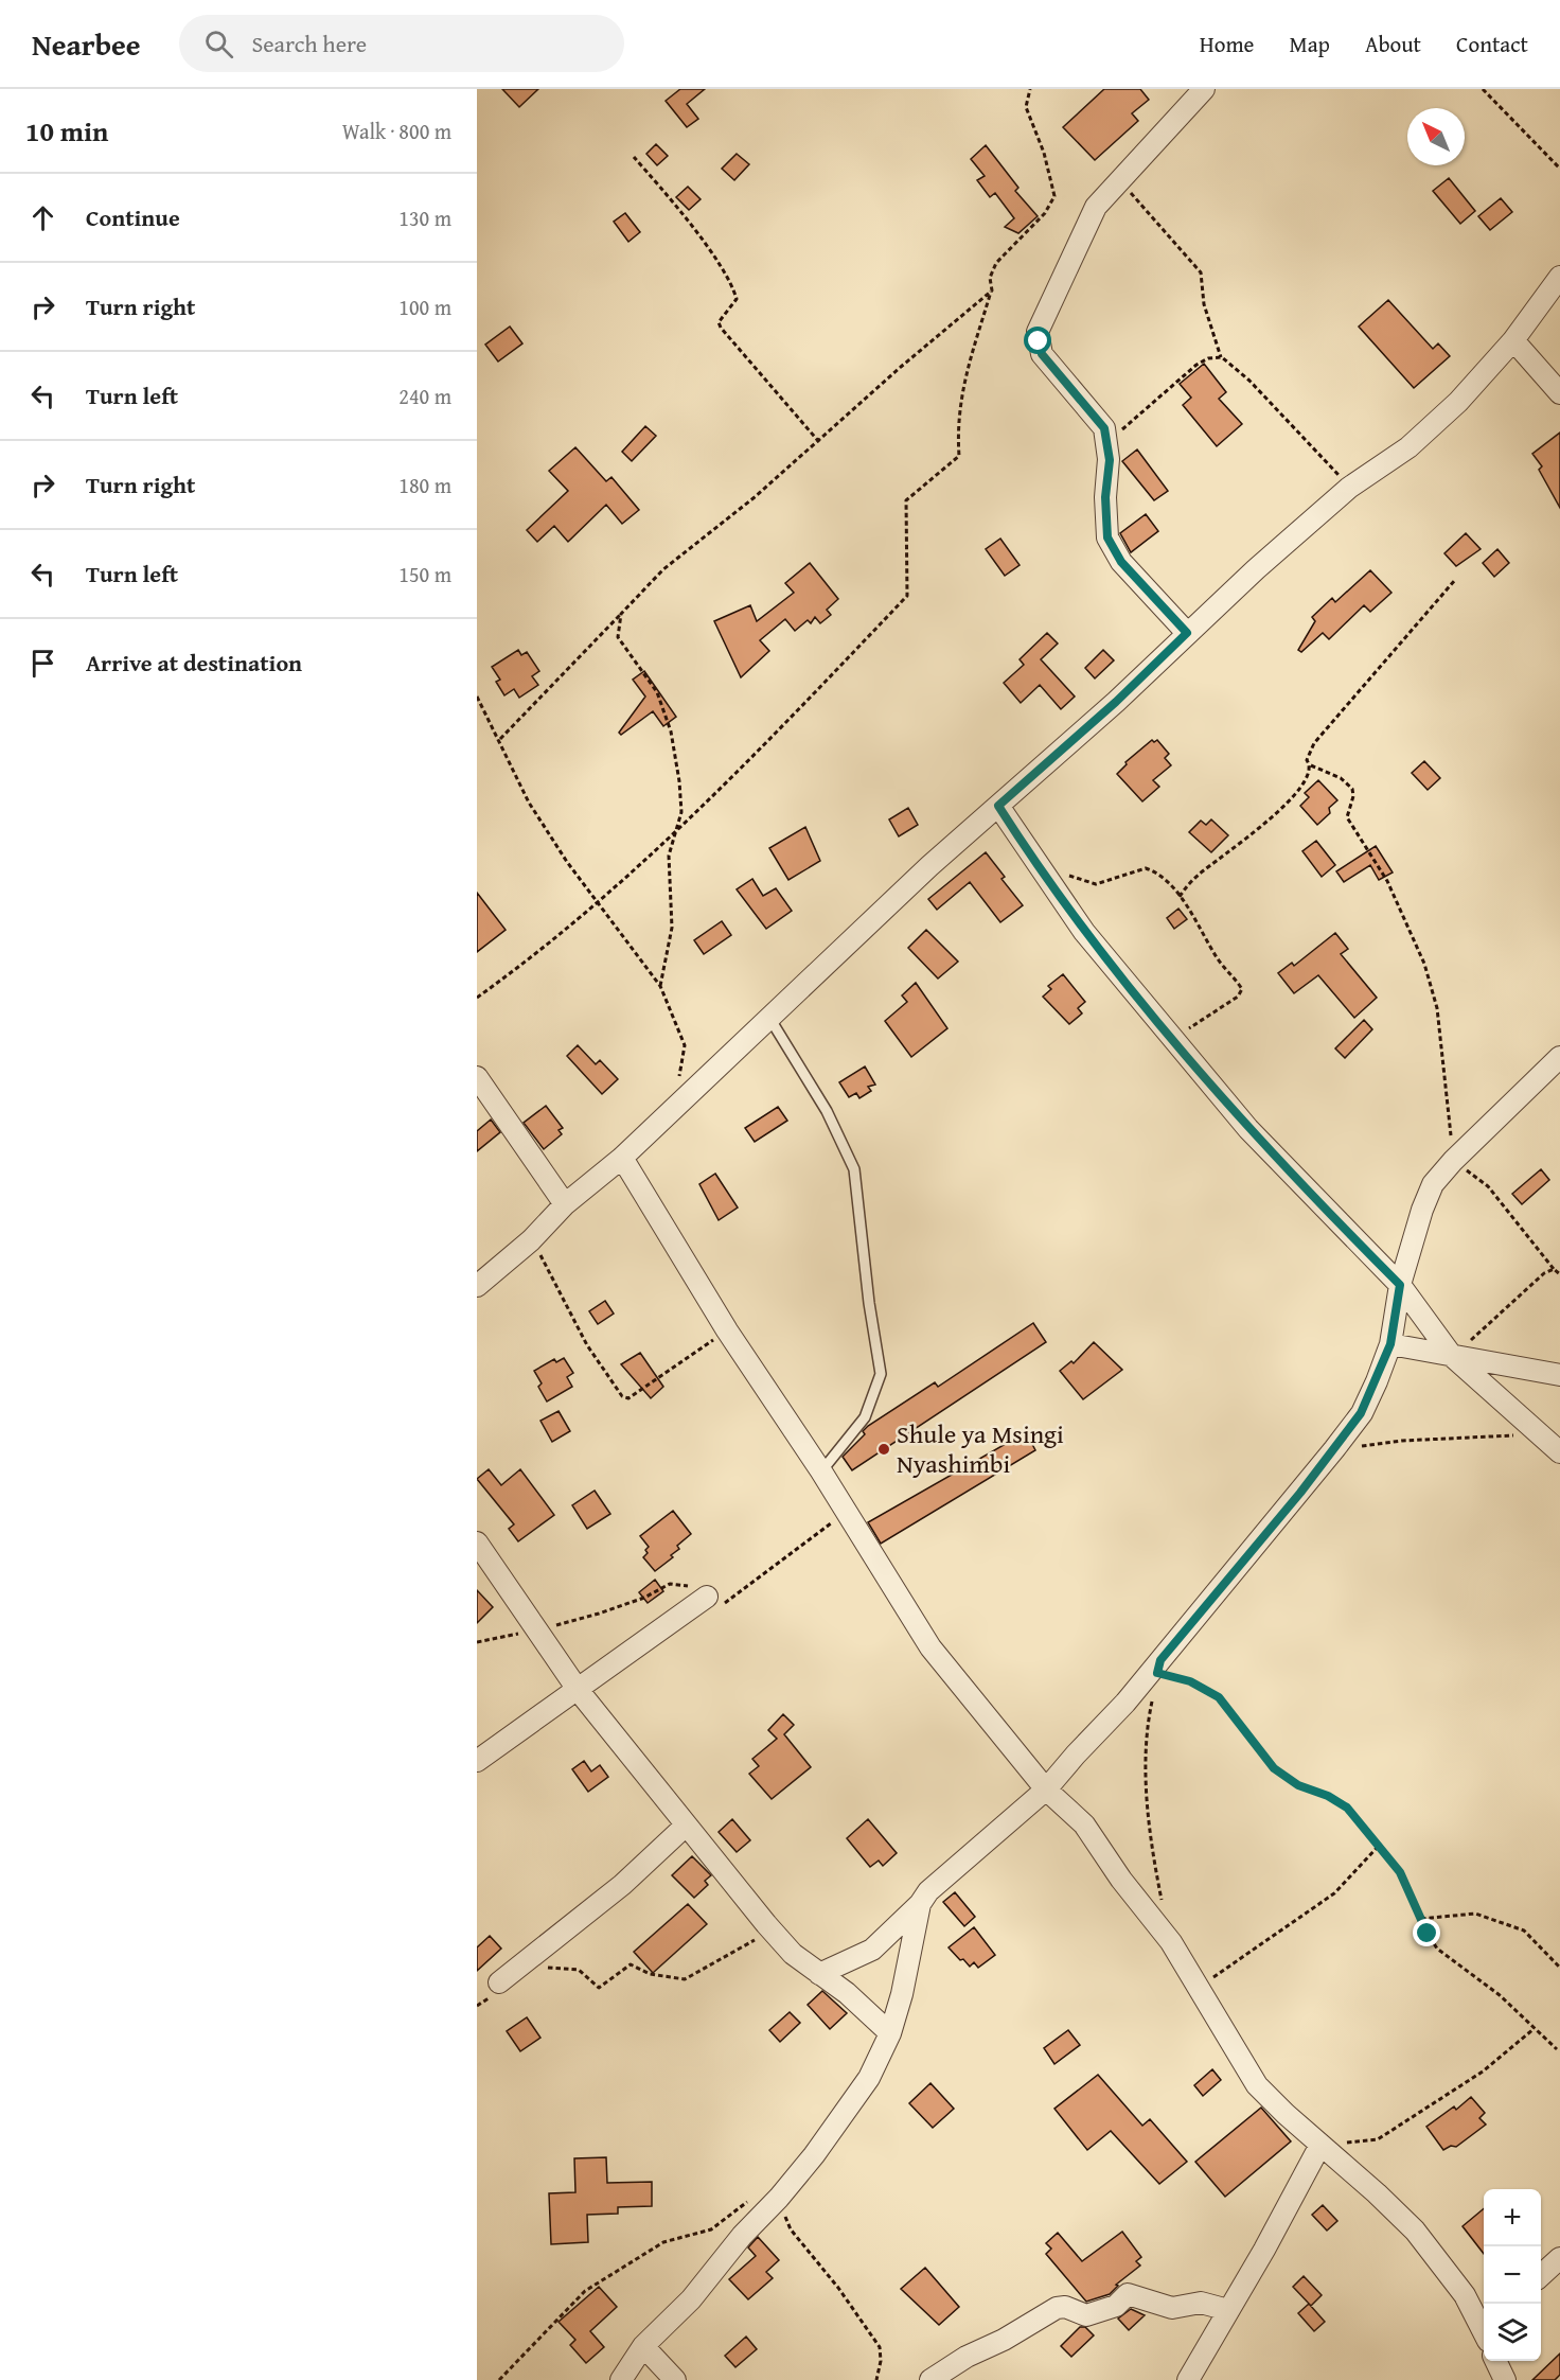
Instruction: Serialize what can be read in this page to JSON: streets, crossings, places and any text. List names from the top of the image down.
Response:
{
  "places": ["Shule ya Msingi Nyashimbi"],
  "north": "top left",
  "page": {
    "header": "Nearbee",
    "search": "Search here",
    "nav": [
      "Home",
      "Map",
      "About",
      "Contact"
    ],
    "heading": ["10 min", "Walk · 800 m"],
    "list": [
      ["Continue", "130 m"],
      ["Turn right", "100 m"],
      ["Turn left", "240 m"],
      ["Turn right", "180 m"],
      ["Turn left", "150 m"],
      "Arrive at destination"
    ],
    "map_buttons": ["+", "−"]
  }
}
